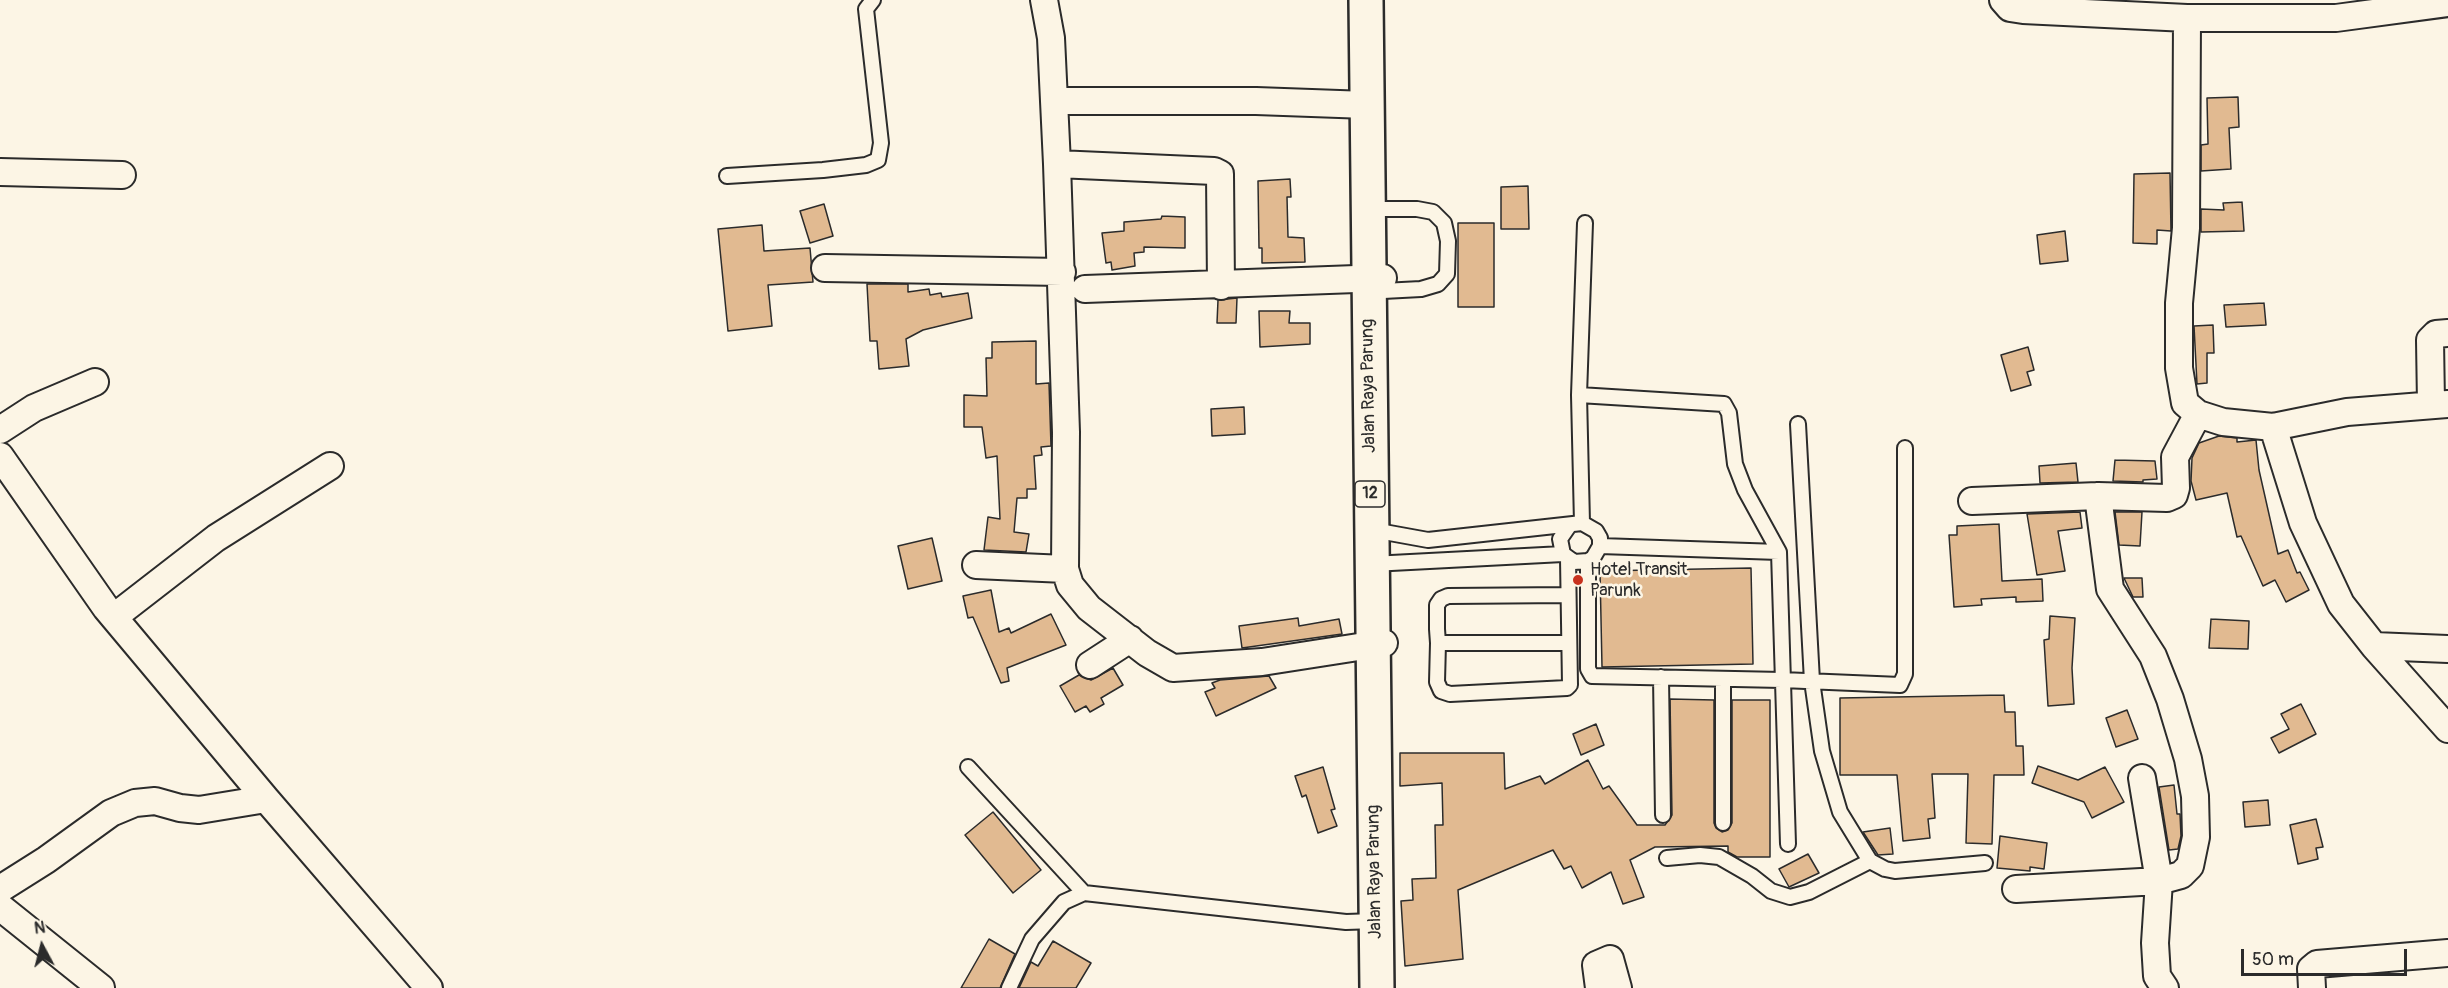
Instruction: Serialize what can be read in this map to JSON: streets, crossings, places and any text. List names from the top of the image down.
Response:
{
  "streets": {
    "highway": ["Jalan Raya Parung", "12"]
  },
  "places": ["Hotel Transit Parunk"],
  "scale_bar": "50 m",
  "north": "top"
}
